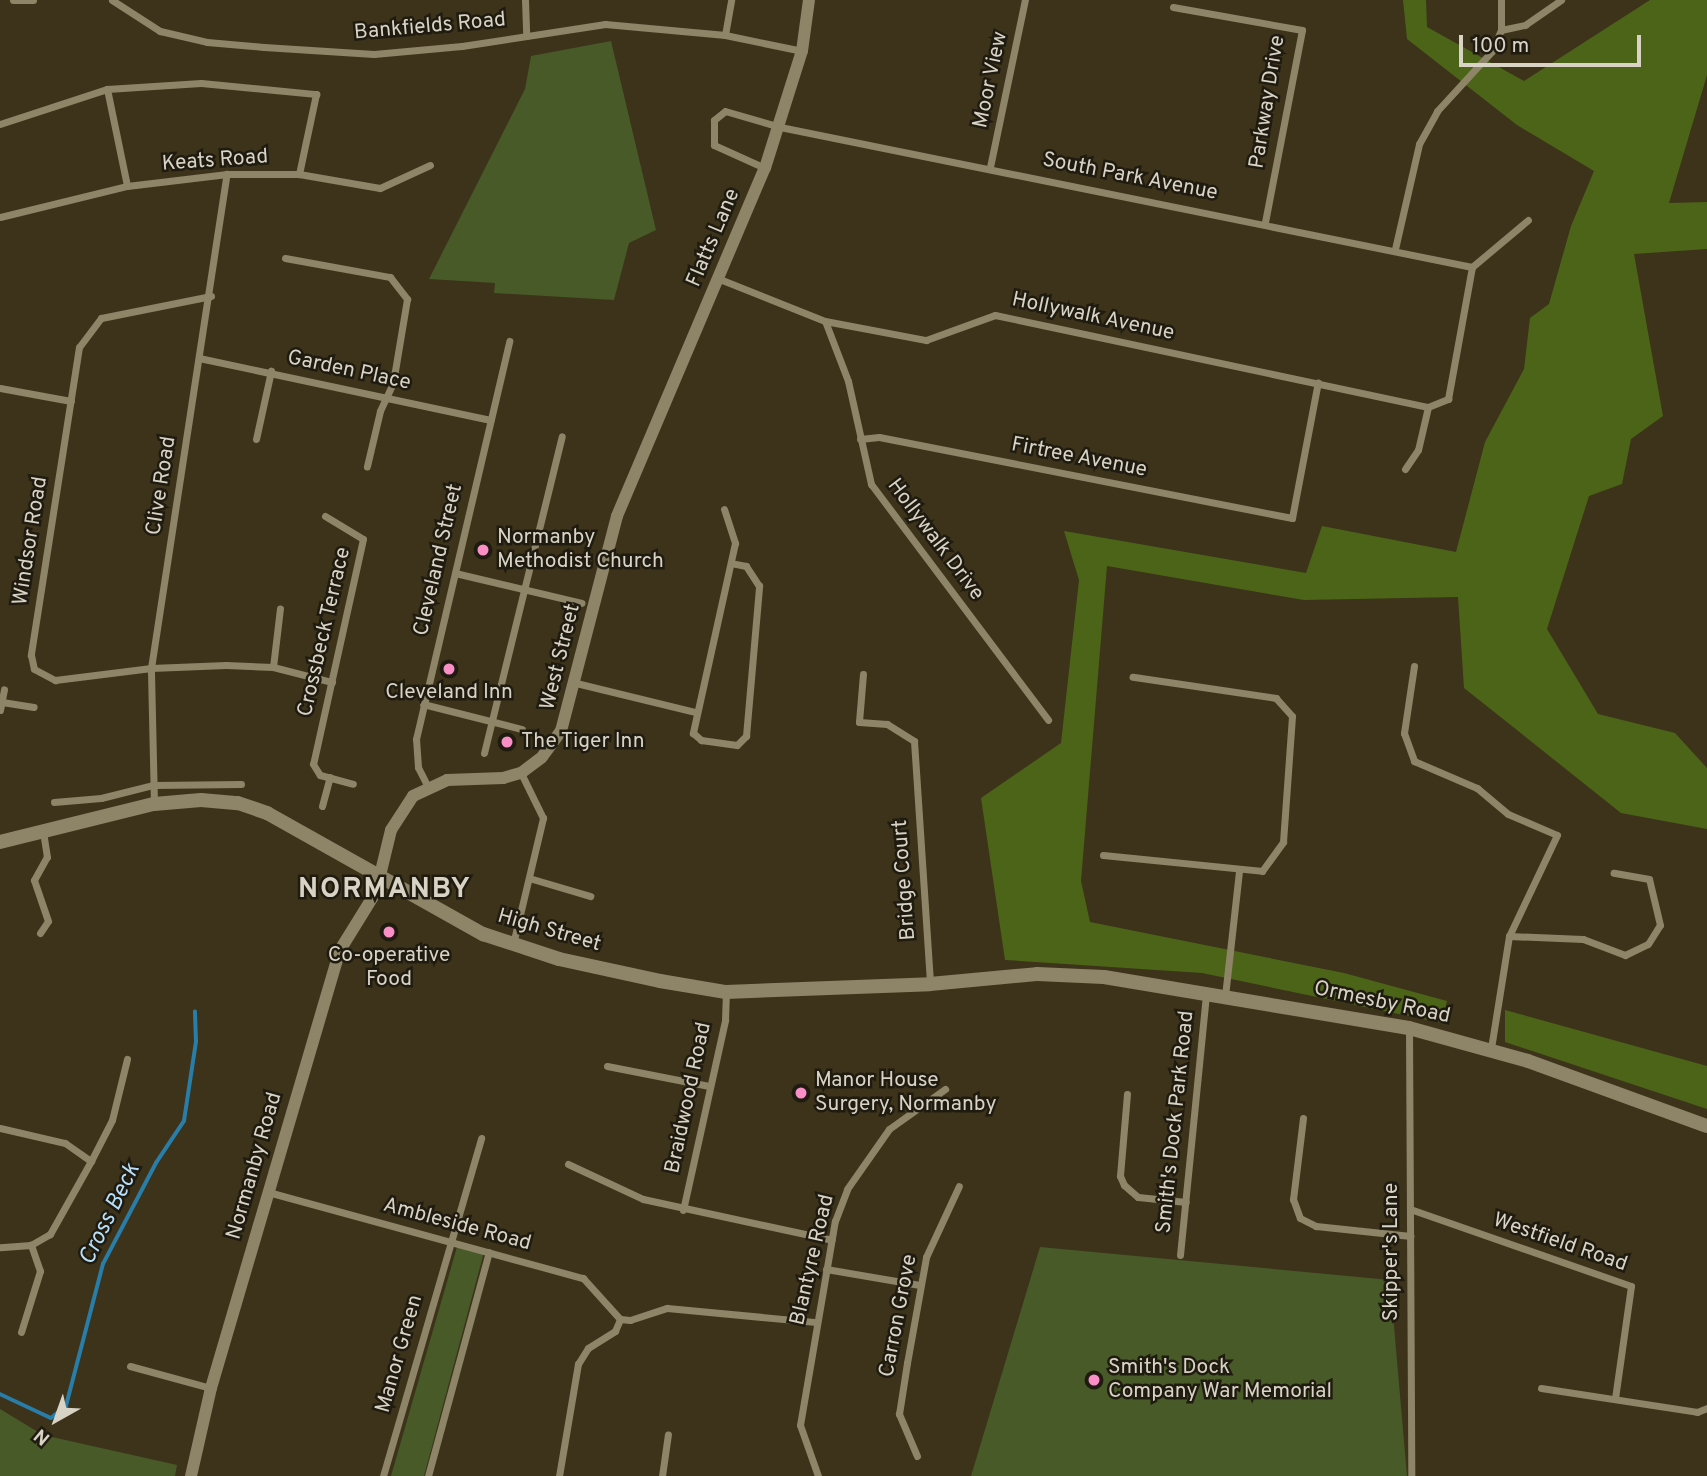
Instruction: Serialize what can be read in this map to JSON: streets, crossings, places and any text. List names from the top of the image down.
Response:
{
  "streets": {
    "main road": ["High Street", "Ormesby Road"],
    "street": [
      "Bankfields Road",
      "Moor View",
      "Parkway Drive",
      "Keats Road",
      "South Park Avenue",
      "Flatts Lane",
      "Hollywalk Avenue",
      "Garden Place",
      "Firtree Avenue",
      "Clive Road",
      "Hollywalk Drive",
      "Windsor Road",
      "Cleveland Street",
      "Crossbeck Terrace",
      "West Street",
      "Bridge Court",
      "Braidwood Road",
      "Smith's Dock Park Road",
      "Normanby Road",
      "Ambleside Road",
      "Westfield Road",
      "Skipper's Lane",
      "Blantyre Road",
      "Carron Grove",
      "Manor Green"
    ]
  },
  "crossings": [
    ["Bankfields Road", "Flatts Lane"],
    ["Moor View", "South Park Avenue"],
    ["Parkway Drive", "South Park Avenue"],
    ["Keats Road", "Clive Road"],
    ["South Park Avenue", "Flatts Lane"],
    ["Flatts Lane", "Hollywalk Avenue"],
    ["Flatts Lane", "West Street"],
    ["Hollywalk Avenue", "Firtree Avenue"],
    ["Hollywalk Avenue", "Hollywalk Drive"],
    ["Garden Place", "Clive Road"],
    ["Garden Place", "Cleveland Street"],
    ["Firtree Avenue", "Hollywalk Drive"],
    ["Clive Road", "Windsor Road"],
    ["Clive Road", "High Street"],
    ["Windsor Road", "Crossbeck Terrace"],
    ["Bridge Court", "High Street"],
    ["High Street", "Ormesby Road"],
    ["High Street", "Braidwood Road"],
    ["High Street", "Normanby Road"],
    ["Ormesby Road", "Smith's Dock Park Road"],
    ["Ormesby Road", "Skipper's Lane"],
    ["Normanby Road", "Ambleside Road"],
    ["Ambleside Road", "Manor Green"],
    ["Westfield Road", "Skipper's Lane"]
  ],
  "districts": ["NORMANBY"],
  "water": ["Cross Beck"],
  "places": [
    "Normanby Methodist Church",
    "Cleveland Inn",
    "The Tiger Inn",
    "Co-operative Food",
    "Manor House Surgery, Normanby",
    "Smith's Dock Company War Memorial"
  ],
  "scale_bar": "100 m",
  "north": "bottom left"
}
